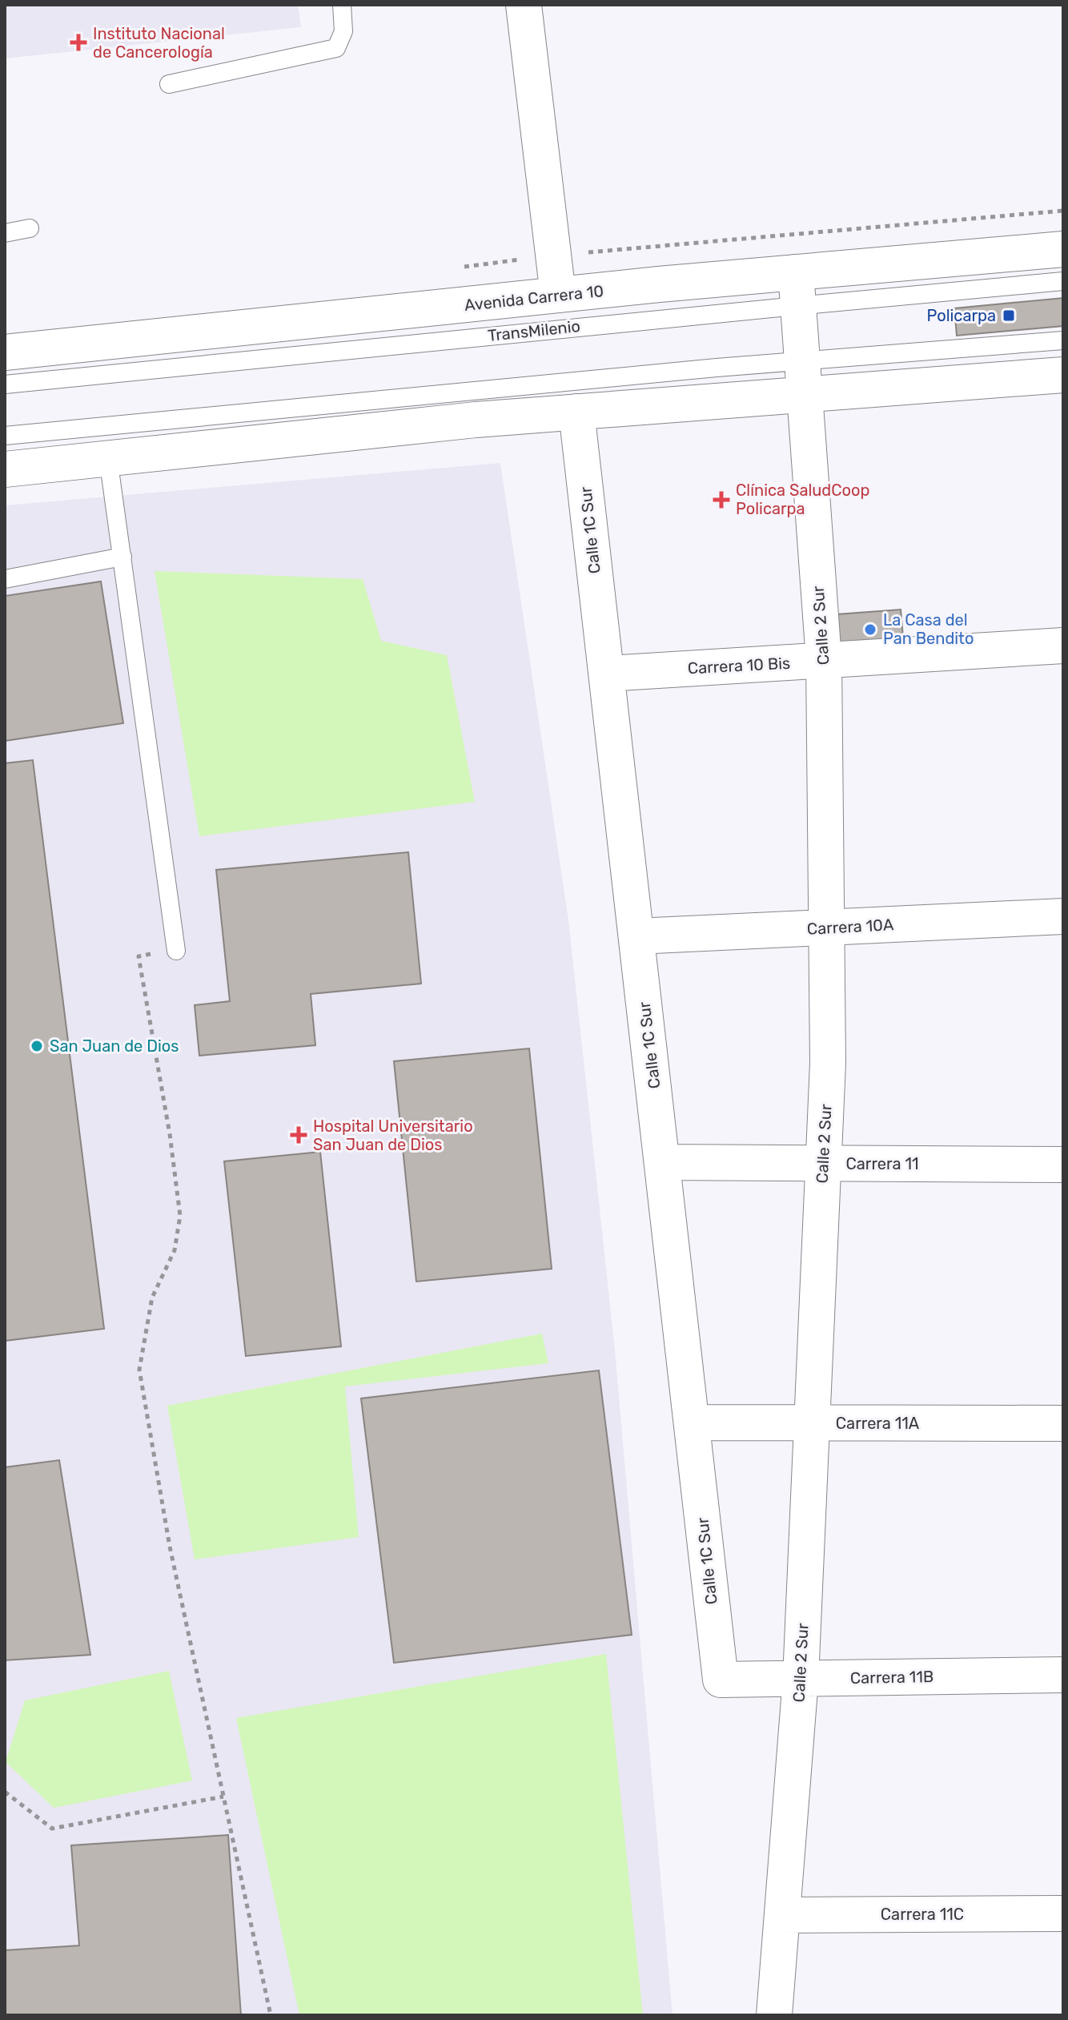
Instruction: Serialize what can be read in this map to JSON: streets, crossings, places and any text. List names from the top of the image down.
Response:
{
  "streets": {
    "street": [
      "Avenida Carrera 10",
      "Calle 1C Sur",
      "Calle 2 Sur",
      "Carrera 10 Bis",
      "Carrera 10A",
      "Carrera 11",
      "Carrera 11A",
      "Carrera 11B",
      "Carrera 11C"
    ],
    "lane": ["TransMilenio"]
  },
  "crossings": [
    ["Avenida Carrera 10", "TransMilenio"],
    ["Avenida Carrera 10", "Calle 2 Sur"],
    ["TransMilenio", "Calle 2 Sur"],
    ["Calle 1C Sur", "Carrera 10 Bis"],
    ["Calle 1C Sur", "Carrera 10A"],
    ["Calle 1C Sur", "Carrera 11"],
    ["Calle 1C Sur", "Carrera 11A"],
    ["Calle 1C Sur", "Carrera 11B"],
    ["Calle 2 Sur", "Carrera 10 Bis"],
    ["Calle 2 Sur", "Carrera 10A"],
    ["Calle 2 Sur", "Carrera 11"],
    ["Calle 2 Sur", "Carrera 11A"],
    ["Calle 2 Sur", "Carrera 11B"],
    ["Calle 2 Sur", "Carrera 11C"]
  ],
  "places": {
    "health": ["Instituto Nacional de Cancerología", "Clínica SaludCoop Policarpa", "Hospital Universitario San Juan de Dios"],
    "transit": ["Policarpa"],
    "other": ["La Casa del Pan Bendito", "San Juan de Dios"]
  }
}
